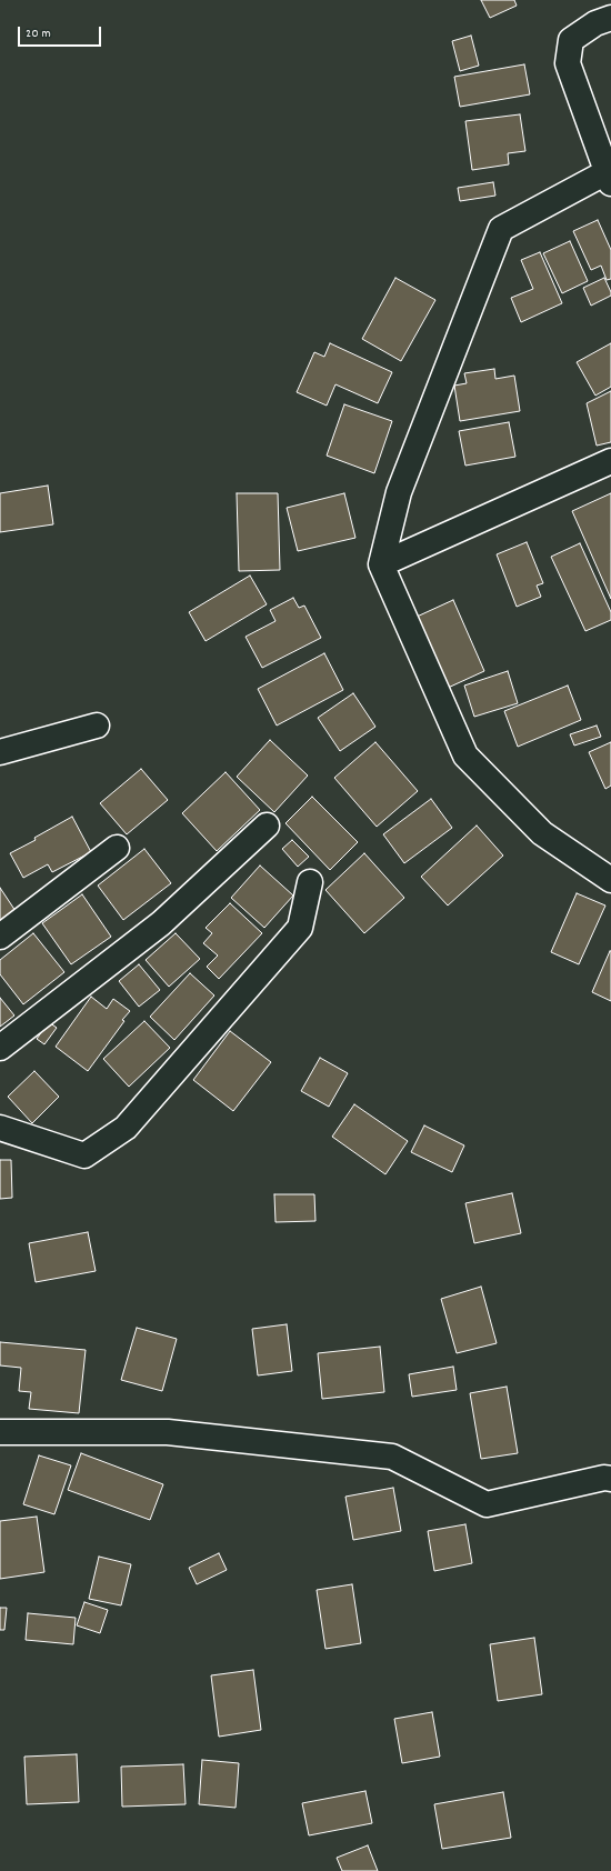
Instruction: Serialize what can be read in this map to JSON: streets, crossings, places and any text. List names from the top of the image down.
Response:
{
  "scale_bar": "20 m"
}
